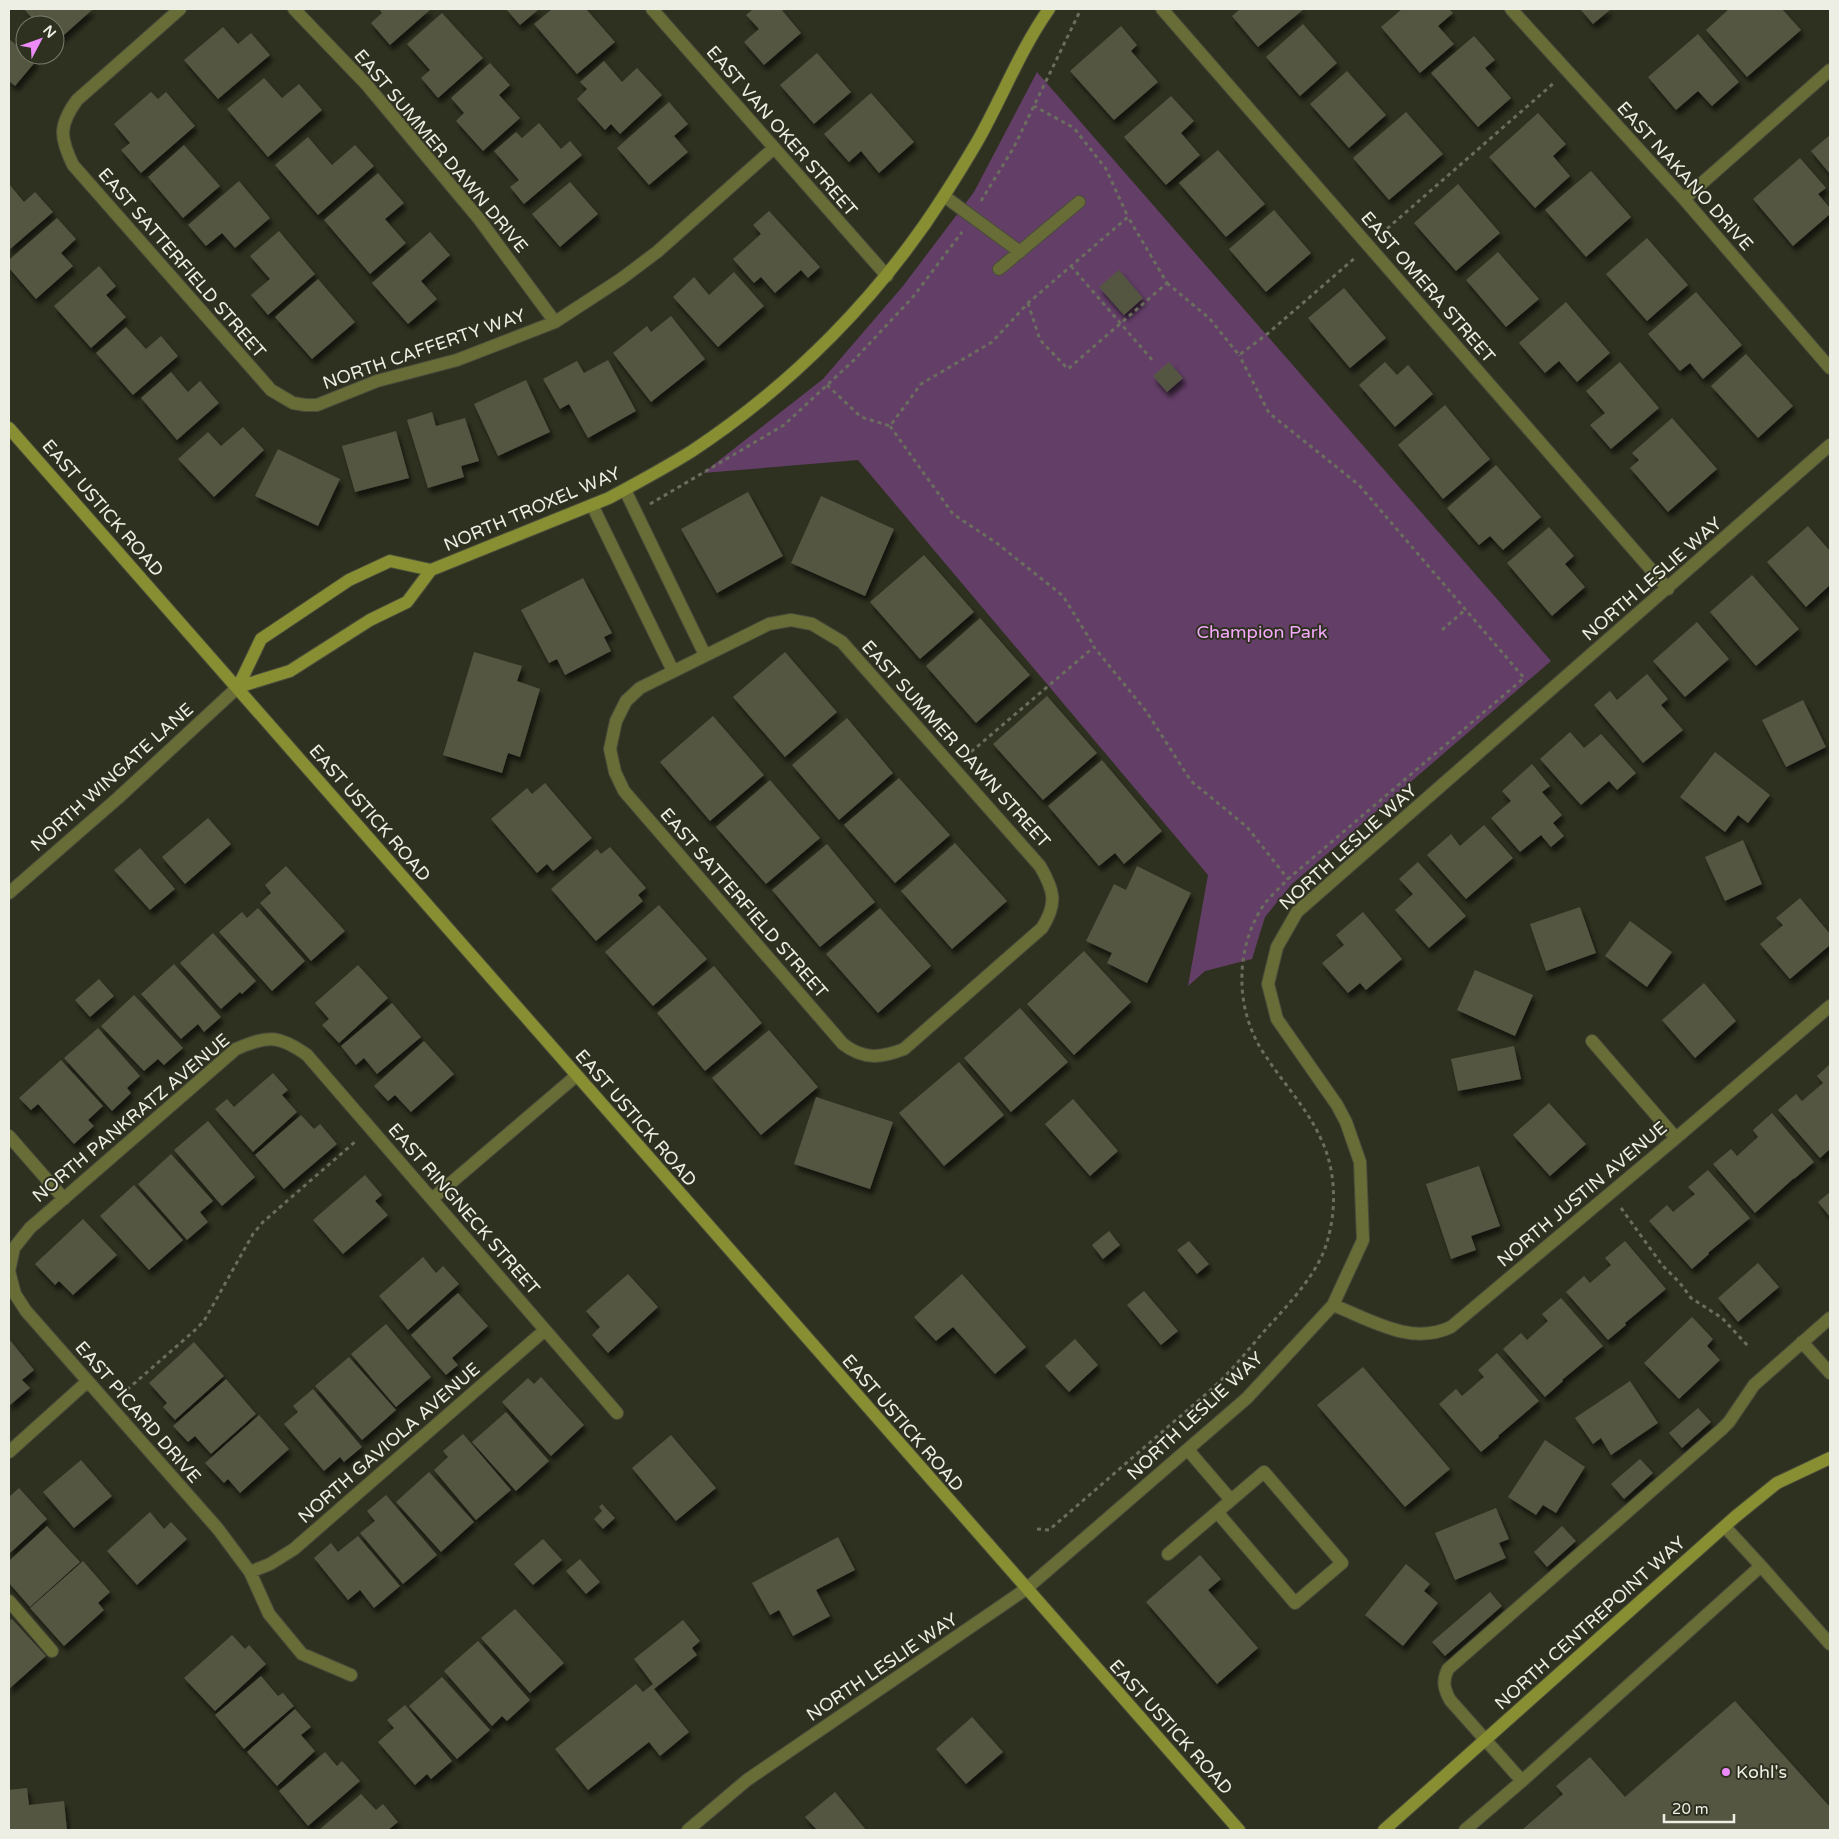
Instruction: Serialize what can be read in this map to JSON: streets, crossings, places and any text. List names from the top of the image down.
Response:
{
  "streets": {
    "street": [
      "EAST VAN OKER STREET",
      "EAST SUMMER DAWN DRIVE",
      "EAST NAKANO DRIVE",
      "EAST SATTERFIELD STREET",
      "EAST OMERA STREET",
      "NORTH CAFFERTY WAY",
      "EAST USTICK ROAD",
      "NORTH TROXEL WAY",
      "NORTH LESLIE WAY",
      "EAST SUMMER DAWN STREET",
      "NORTH WINGATE LANE",
      "NORTH PANKRATZ AVENUE",
      "NORTH JUSTIN AVENUE",
      "EAST RINGNECK STREET",
      "EAST PICARD DRIVE",
      "NORTH GAVIOLA AVENUE",
      "NORTH CENTREPOINT WAY"
    ]
  },
  "crossings": [
    ["EAST VAN OKER STREET", "NORTH CAFFERTY WAY"],
    ["EAST VAN OKER STREET", "NORTH TROXEL WAY"],
    ["EAST SUMMER DAWN DRIVE", "NORTH CAFFERTY WAY"],
    ["EAST SATTERFIELD STREET", "NORTH CAFFERTY WAY"],
    ["EAST SATTERFIELD STREET", "EAST SUMMER DAWN STREET"],
    ["EAST OMERA STREET", "NORTH LESLIE WAY"],
    ["EAST USTICK ROAD", "NORTH TROXEL WAY"],
    ["EAST USTICK ROAD", "NORTH LESLIE WAY"],
    ["EAST USTICK ROAD", "NORTH WINGATE LANE"],
    ["NORTH TROXEL WAY", "NORTH WINGATE LANE"],
    ["NORTH LESLIE WAY", "NORTH JUSTIN AVENUE"],
    ["NORTH PANKRATZ AVENUE", "EAST RINGNECK STREET"],
    ["NORTH PANKRATZ AVENUE", "EAST PICARD DRIVE"],
    ["EAST RINGNECK STREET", "NORTH GAVIOLA AVENUE"],
    ["EAST PICARD DRIVE", "NORTH GAVIOLA AVENUE"]
  ],
  "parks": ["Champion Park"],
  "places": ["Kohl's"],
  "scale_bar": "20 m",
  "north": "top right"
}
